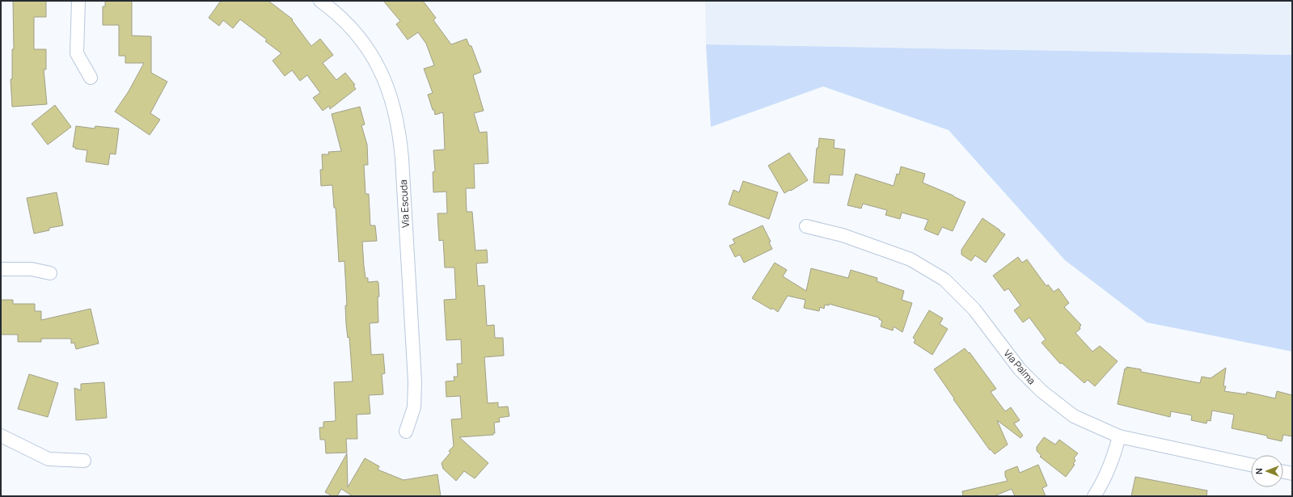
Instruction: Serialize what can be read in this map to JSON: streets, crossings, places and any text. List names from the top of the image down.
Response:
{
  "streets": {
    "street": ["Via Escuda", "Via Palma"]
  },
  "north": "left"
}
